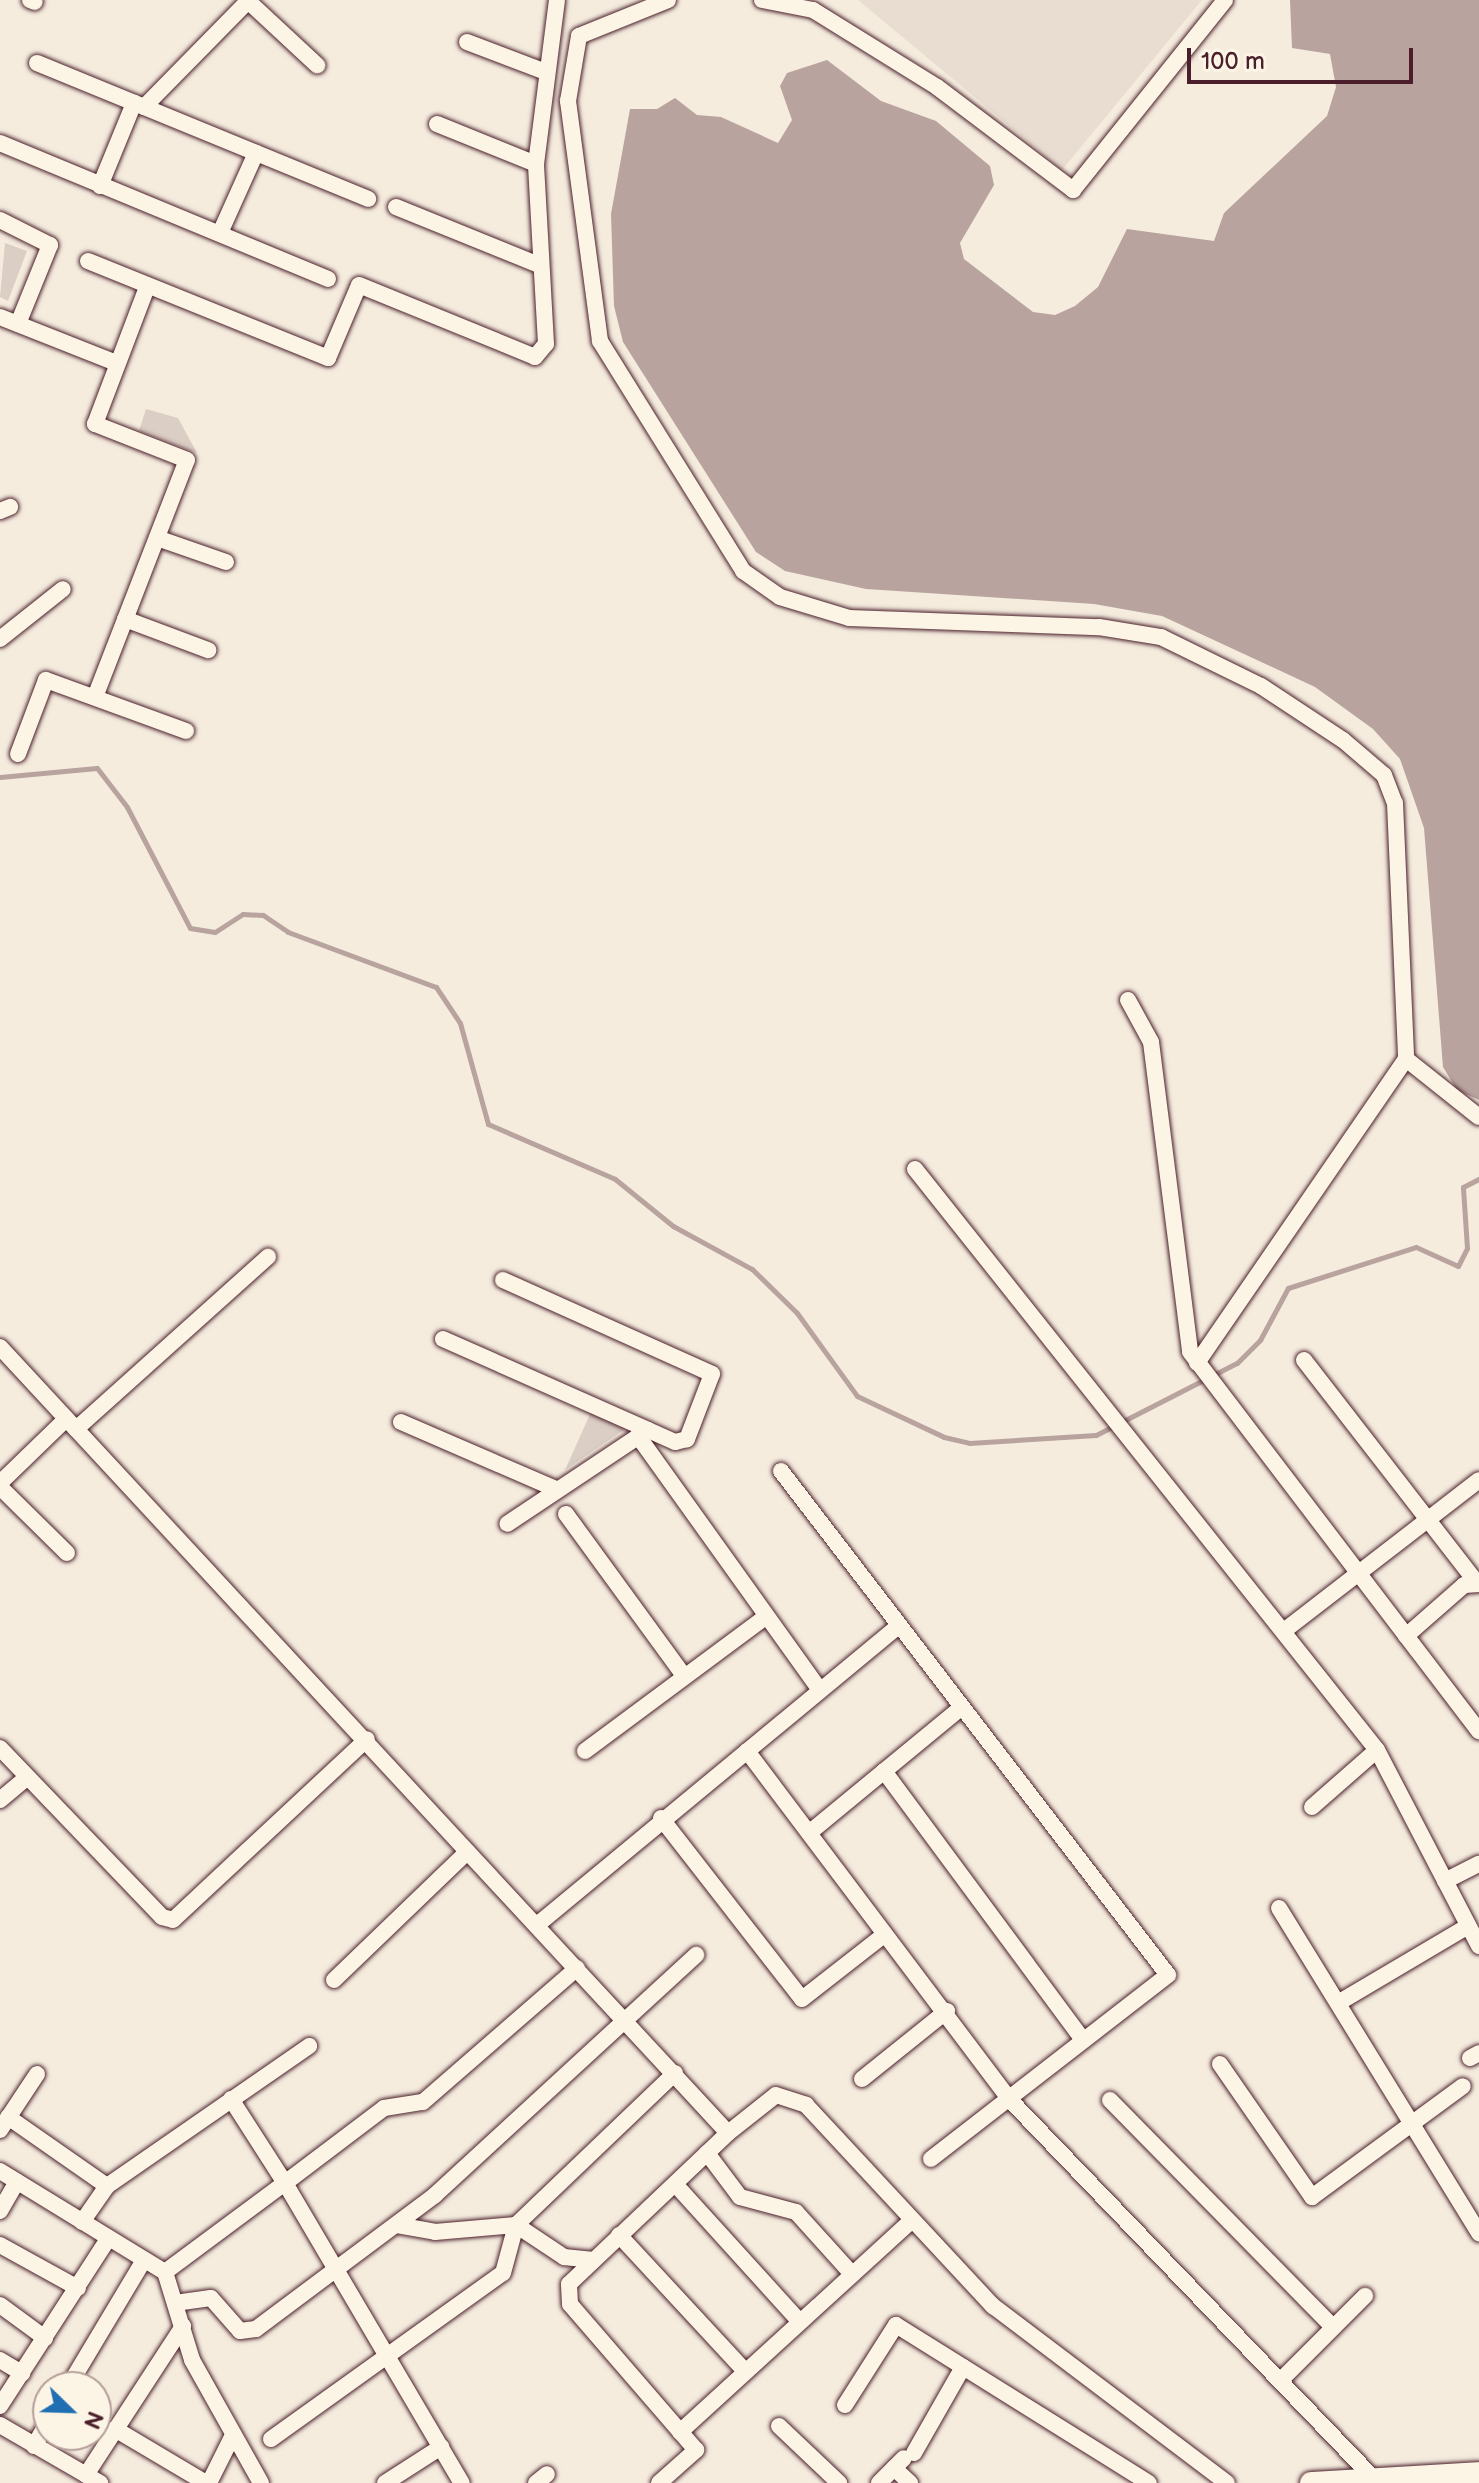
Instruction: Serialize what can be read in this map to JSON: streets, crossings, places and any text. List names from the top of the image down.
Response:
{
  "scale_bar": "100 m",
  "north": "bottom right"
}
